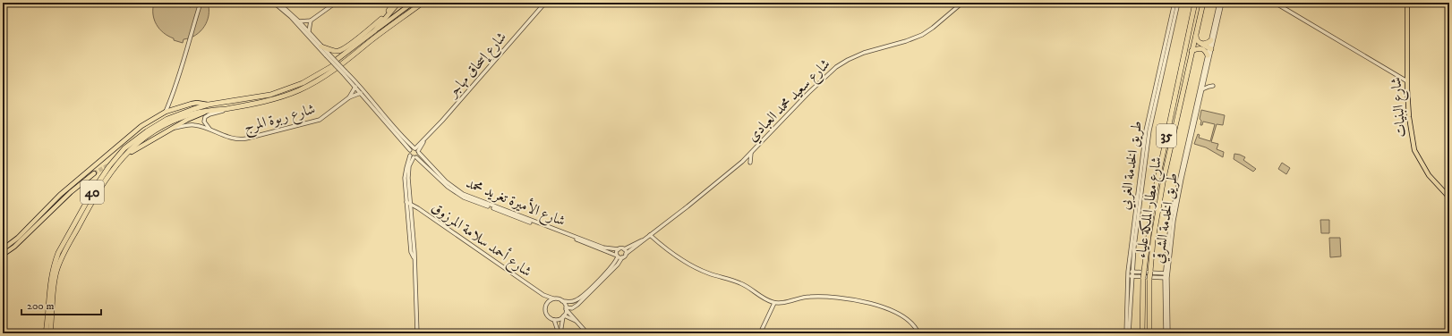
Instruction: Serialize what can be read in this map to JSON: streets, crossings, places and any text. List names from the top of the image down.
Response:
{
  "streets": {
    "highway": ["35", "40", "شارع مطار الملكة علياء"],
    "main road": ["شارع البنيات"],
    "street": [
      "شارع إسحاق مهاجر",
      "شارع سعيد محمد العبادي",
      "شارع ربوة المرج",
      "طريق الخدمة الغربي",
      "شارع الأميرة تغريد محمد",
      "طريق الخدمة الشرقي",
      "شارع أحمد سلامة المرزوق"
    ]
  },
  "crossings": [
    ["شارع إسحاق مهاجر", "شارع الأميرة تغريد محمد"],
    ["شارع سعيد محمد العبادي", "شارع الأميرة تغريد محمد"],
    ["شارع ربوة المرج", "40"],
    ["شارع ربوة المرج", "شارع الأميرة تغريد محمد"]
  ],
  "scale_bar": "200 m"
}
